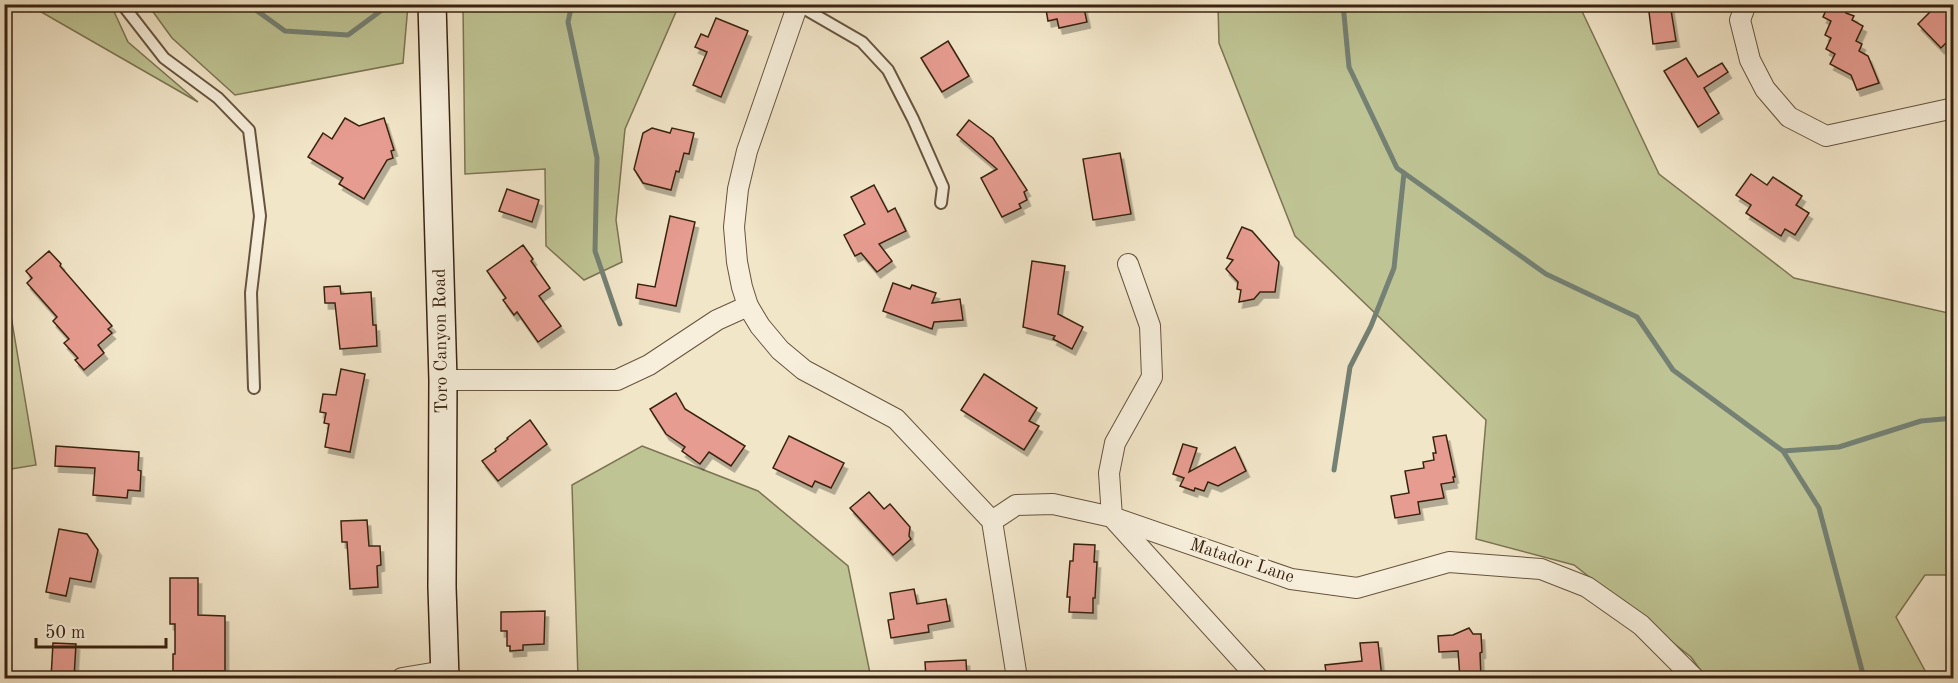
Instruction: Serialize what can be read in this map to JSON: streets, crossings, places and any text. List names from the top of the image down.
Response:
{
  "streets": {
    "street": ["Toro Canyon Road", "Matador Lane"]
  },
  "scale_bar": "50 m"
}
